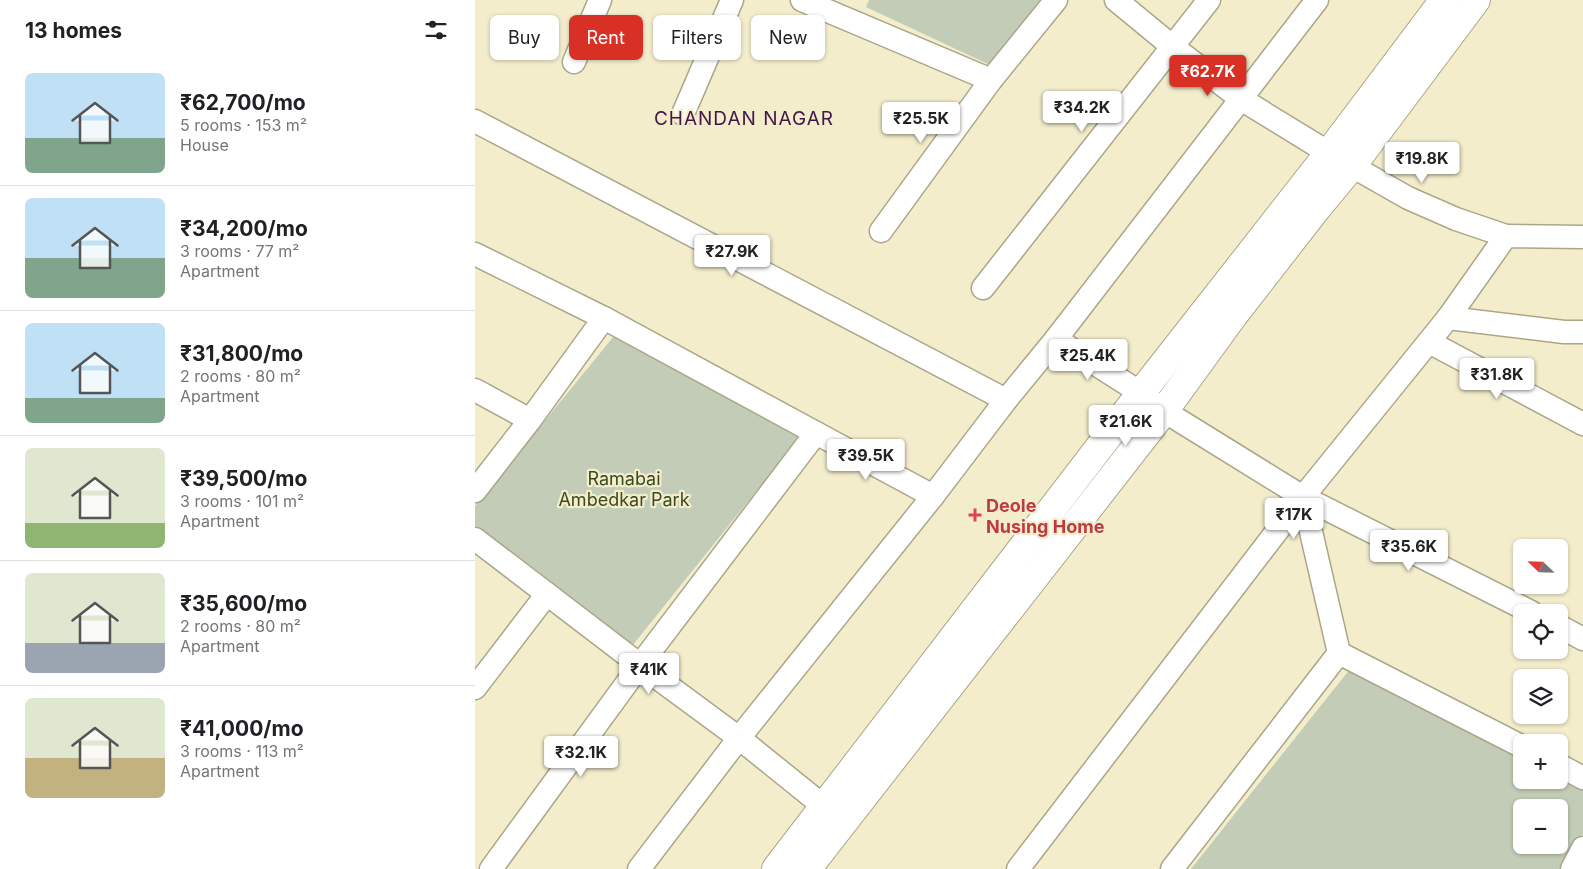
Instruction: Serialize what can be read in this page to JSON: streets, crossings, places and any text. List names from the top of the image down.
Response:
{
  "districts": ["CHANDAN NAGAR"],
  "parks": ["Ramabai Ambedkar Park"],
  "places": {
    "health": ["Deole Nusing Home"]
  },
  "north": "top left",
  "page": {
    "heading": "13 homes",
    "chip": [
      "Buy",
      "Rent",
      "Filters",
      "New"
    ],
    "price": [
      "₹62.7K",
      "₹34.2K",
      "₹25.5K",
      "₹19.8K",
      "₹27.9K",
      "₹25.4K",
      "₹31.8K",
      "₹21.6K",
      "₹39.5K",
      "₹17K",
      "₹35.6K",
      "₹41K",
      "₹32.1K"
    ],
    "list": [
      {
        "name": "₹62,700/mo",
        "note": "5 rooms · 153 m² · House"
      },
      {
        "name": "₹34,200/mo",
        "note": "3 rooms · 77 m² · Apartment"
      },
      {
        "name": "₹31,800/mo",
        "note": "2 rooms · 80 m² · Apartment"
      },
      {
        "name": "₹39,500/mo",
        "note": "3 rooms · 101 m² · Apartment"
      },
      {
        "name": "₹35,600/mo",
        "note": "2 rooms · 80 m² · Apartment"
      },
      {
        "name": "₹41,000/mo",
        "note": "3 rooms · 113 m² · Apartment"
      }
    ],
    "map_buttons": ["+", "−"]
  }
}
